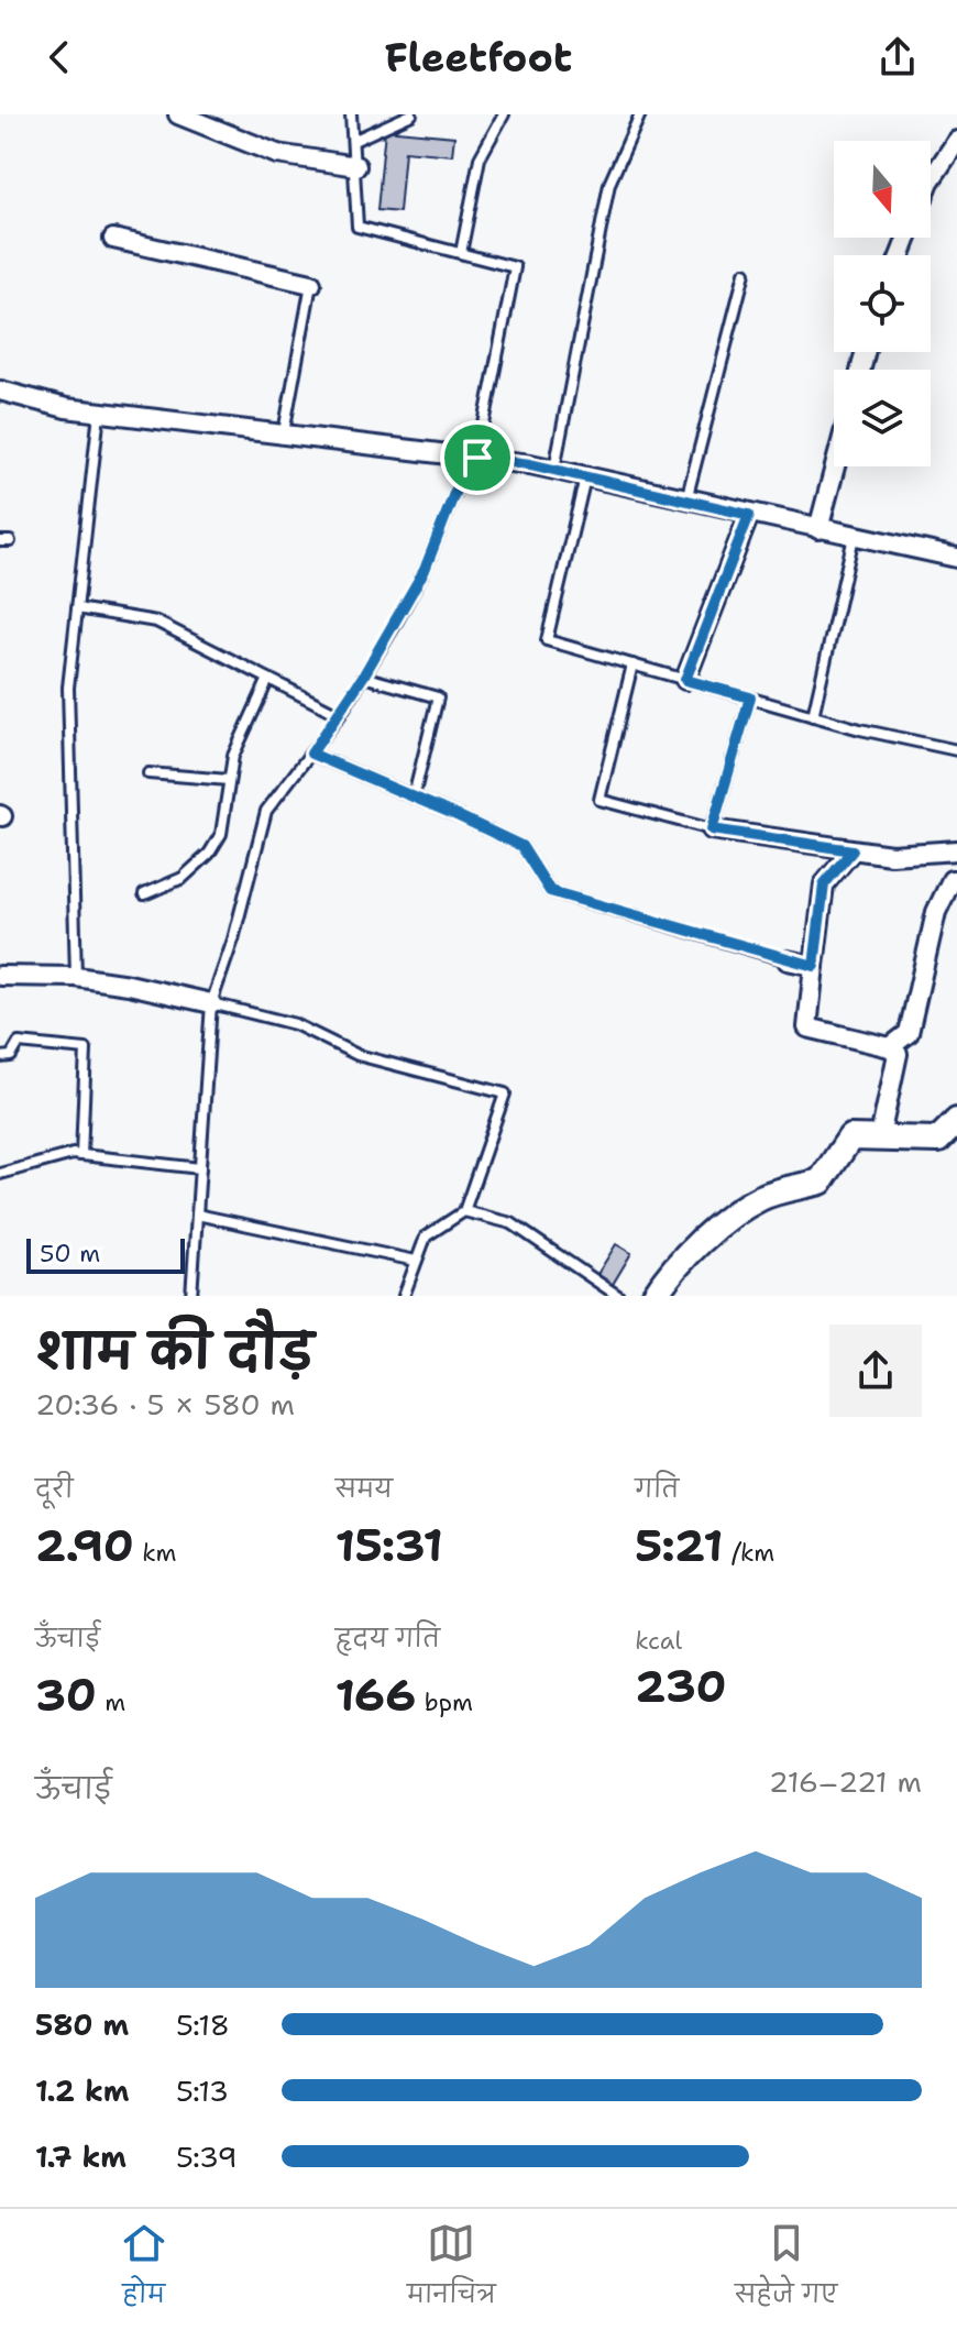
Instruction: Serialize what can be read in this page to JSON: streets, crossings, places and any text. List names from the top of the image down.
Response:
{
  "scale_bar": "50 m",
  "north": "bottom",
  "page": {
    "header": "Fleetfoot",
    "scale": "50 m",
    "heading": ["शाम की दौड़", "20:36 · 5 × 580 m"],
    "stats": [
      ["दूरी", "2.90 km"],
      ["समय", "15:31"],
      ["गति", "5:21 /km"],
      ["ऊँचाई", "30 m"],
      ["हृदय गति", "166 bpm"],
      ["kcal", "230"]
    ],
    "chart": ["ऊँचाई", "216–221 m"],
    "list": [
      {
        "name": "580 m",
        "note": "5:18"
      },
      {
        "name": "1.2 km",
        "note": "5:13"
      },
      {
        "name": "1.7 km",
        "note": "5:39"
      }
    ],
    "tabs": ["होम", "मानचित्र", "सहेजे गए"]
  }
}
